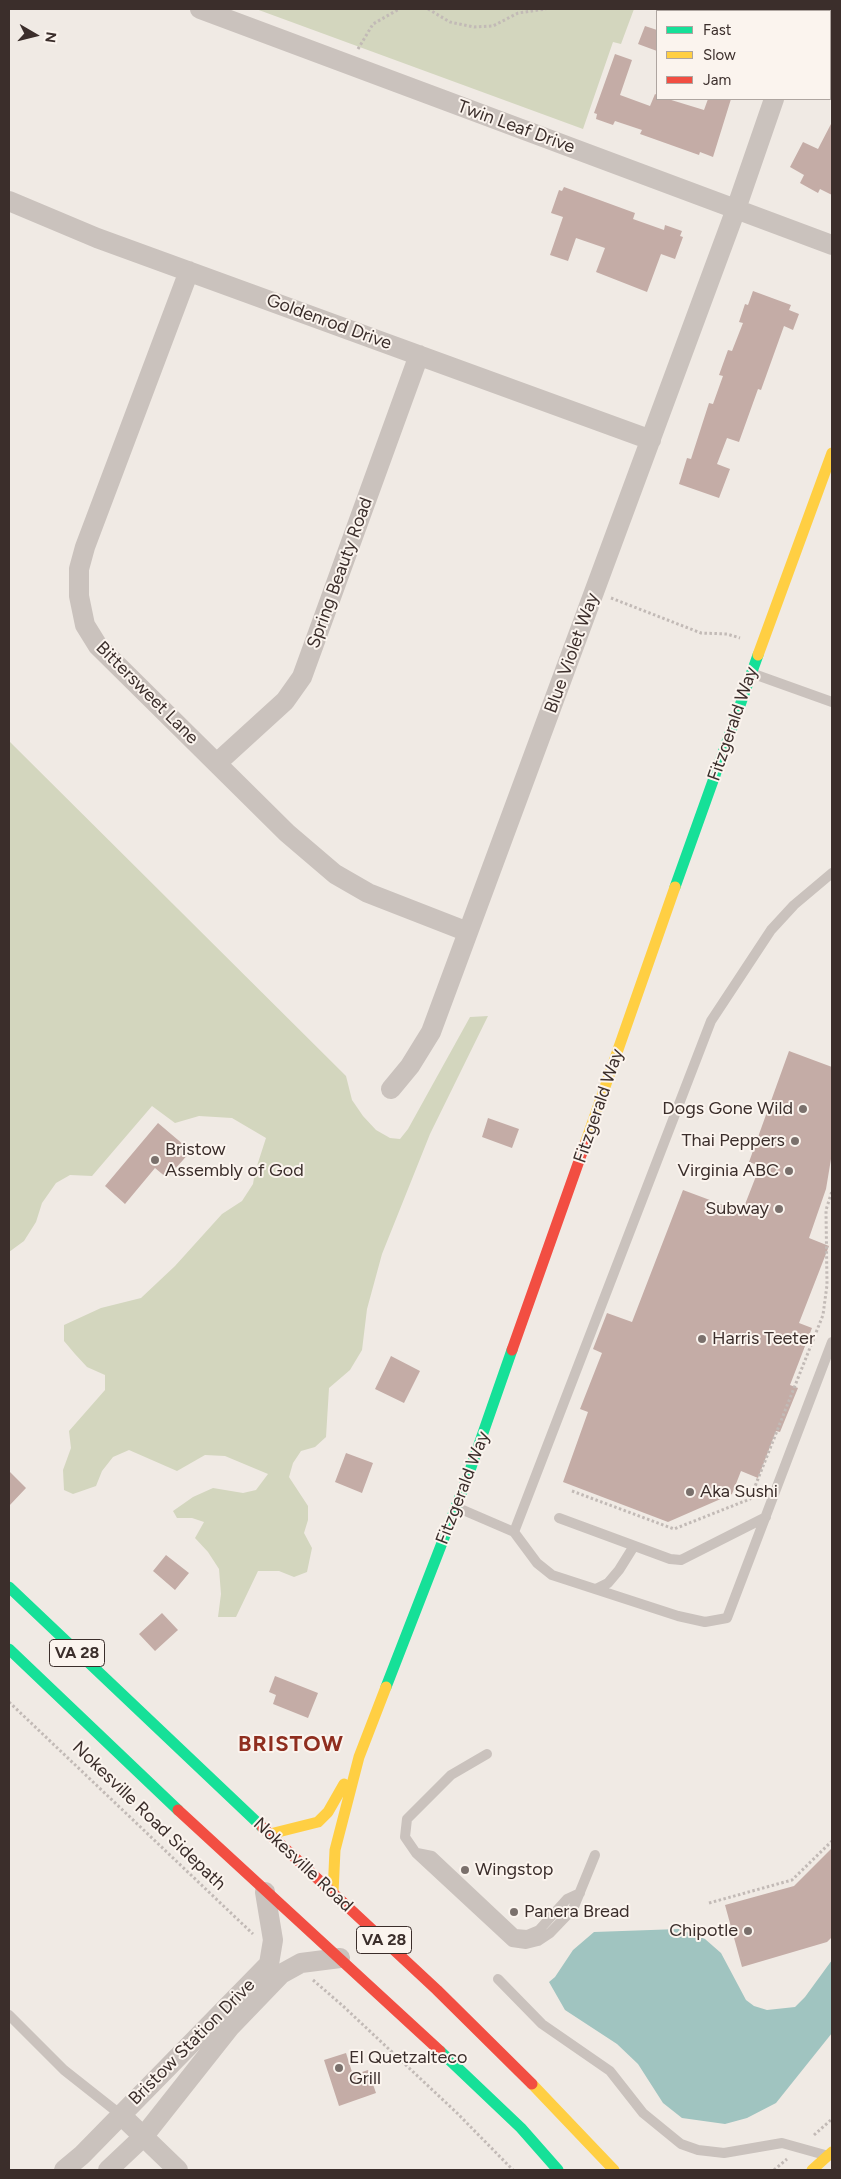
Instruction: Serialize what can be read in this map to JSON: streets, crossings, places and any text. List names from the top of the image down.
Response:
{
  "streets": {
    "main road": ["Fitzgerald Way", "VA 28", "Nokesville Road"],
    "street": [
      "Twin Leaf Drive",
      "Goldenrod Drive",
      "Spring Beauty Road",
      "Blue Violet Way",
      "Bittersweet Lane",
      "Bristow Station Drive"
    ],
    "path": ["Nokesville Road Sidepath"]
  },
  "crossings": [
    ["Twin Leaf Drive", "Blue Violet Way"],
    ["Goldenrod Drive", "Spring Beauty Road"],
    ["Goldenrod Drive", "Blue Violet Way"],
    ["Goldenrod Drive", "Bittersweet Lane"],
    ["Spring Beauty Road", "Bittersweet Lane"],
    ["Blue Violet Way", "Bittersweet Lane"],
    ["Fitzgerald Way", "Nokesville Road"],
    ["VA 28", "Bristow Station Drive"]
  ],
  "districts": ["BRISTOW"],
  "places": [
    "Dogs Gone Wild",
    "Thai Peppers",
    "Bristow Assembly of God",
    "Virginia ABC",
    "Subway",
    "Harris Teeter",
    "Aka Sushi",
    "Wingstop",
    "Panera Bread",
    "Chipotle",
    "El Quetzalteco Grill"
  ],
  "legend": ["Fast", "Slow", "Jam"],
  "north": "right"
}
